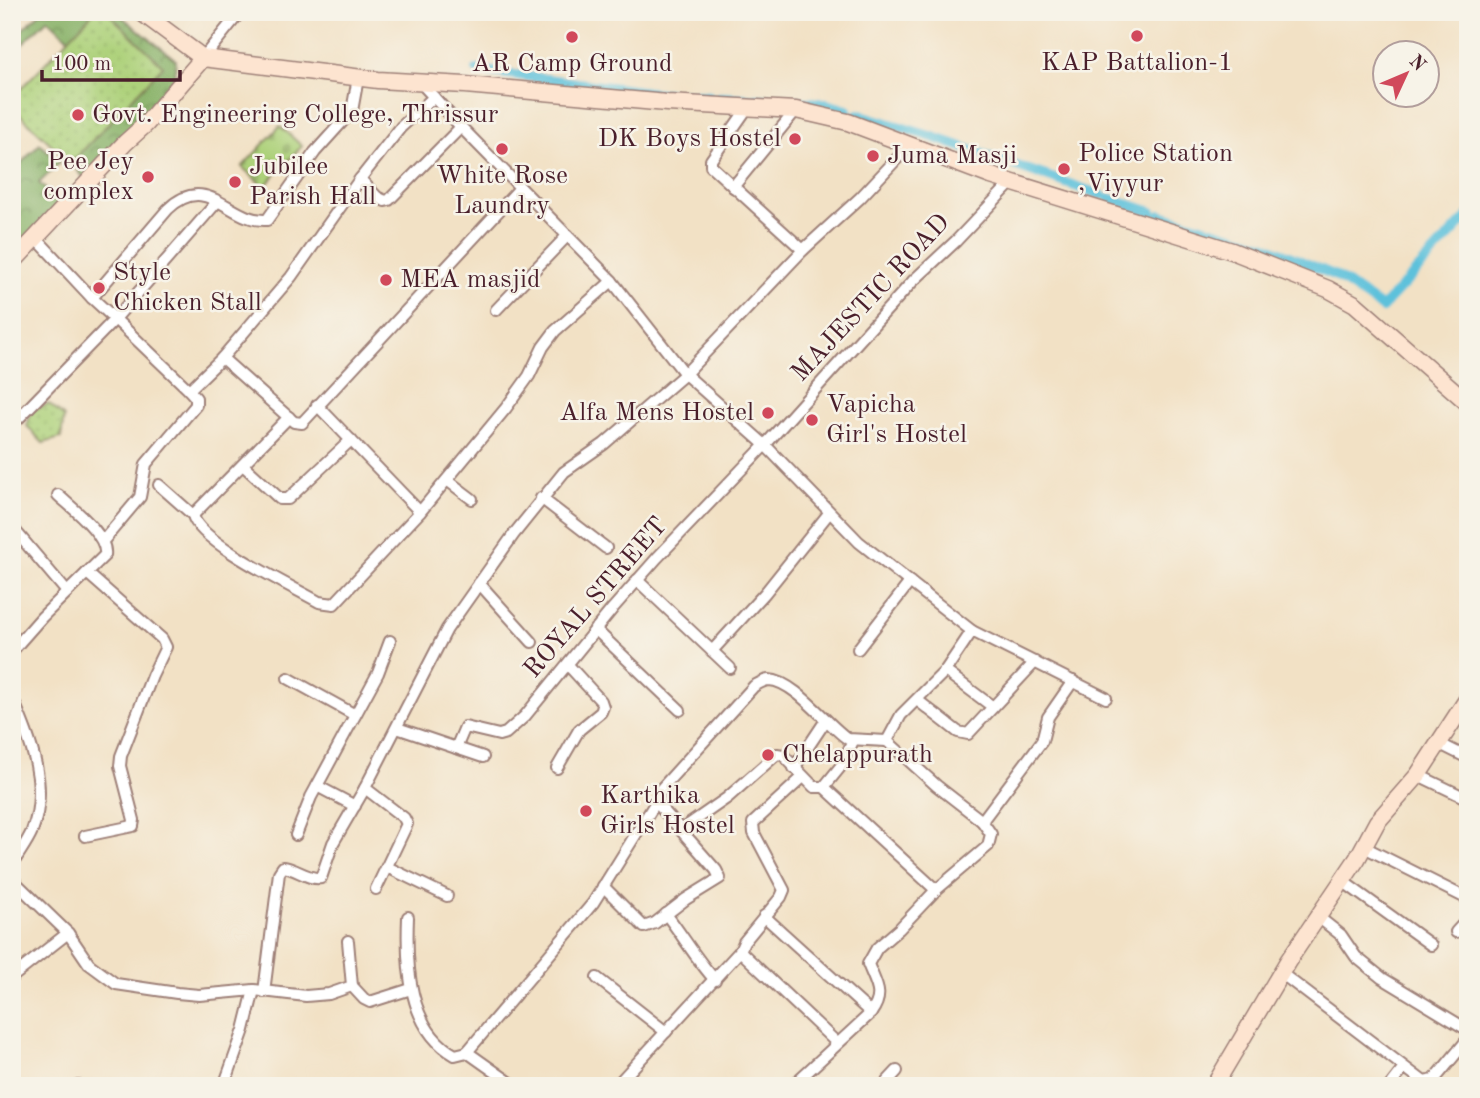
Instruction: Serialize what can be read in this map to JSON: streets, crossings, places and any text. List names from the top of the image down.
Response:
{
  "streets": {
    "street": ["MAJESTIC ROAD", "ROYAL STREET"]
  },
  "crossings": [
    ["MAJESTIC ROAD", "ROYAL STREET"]
  ],
  "places": [
    "KAP Battalion-1",
    "AR Camp Ground",
    "Govt. Engineering College, Thrissur",
    "DK Boys Hostel",
    "White Rose Laundry",
    "Juma Masji",
    "Police Station ,Viyyur",
    "Pee Jey complex",
    "Jubilee Parish Hall",
    "MEA masjid",
    "Style Chicken Stall",
    "Alfa Mens Hostel",
    "Vapicha Girl's Hostel",
    "Chelappurath",
    "Karthika Girls Hostel"
  ],
  "scale_bar": "100 m",
  "north": "top right"
}
